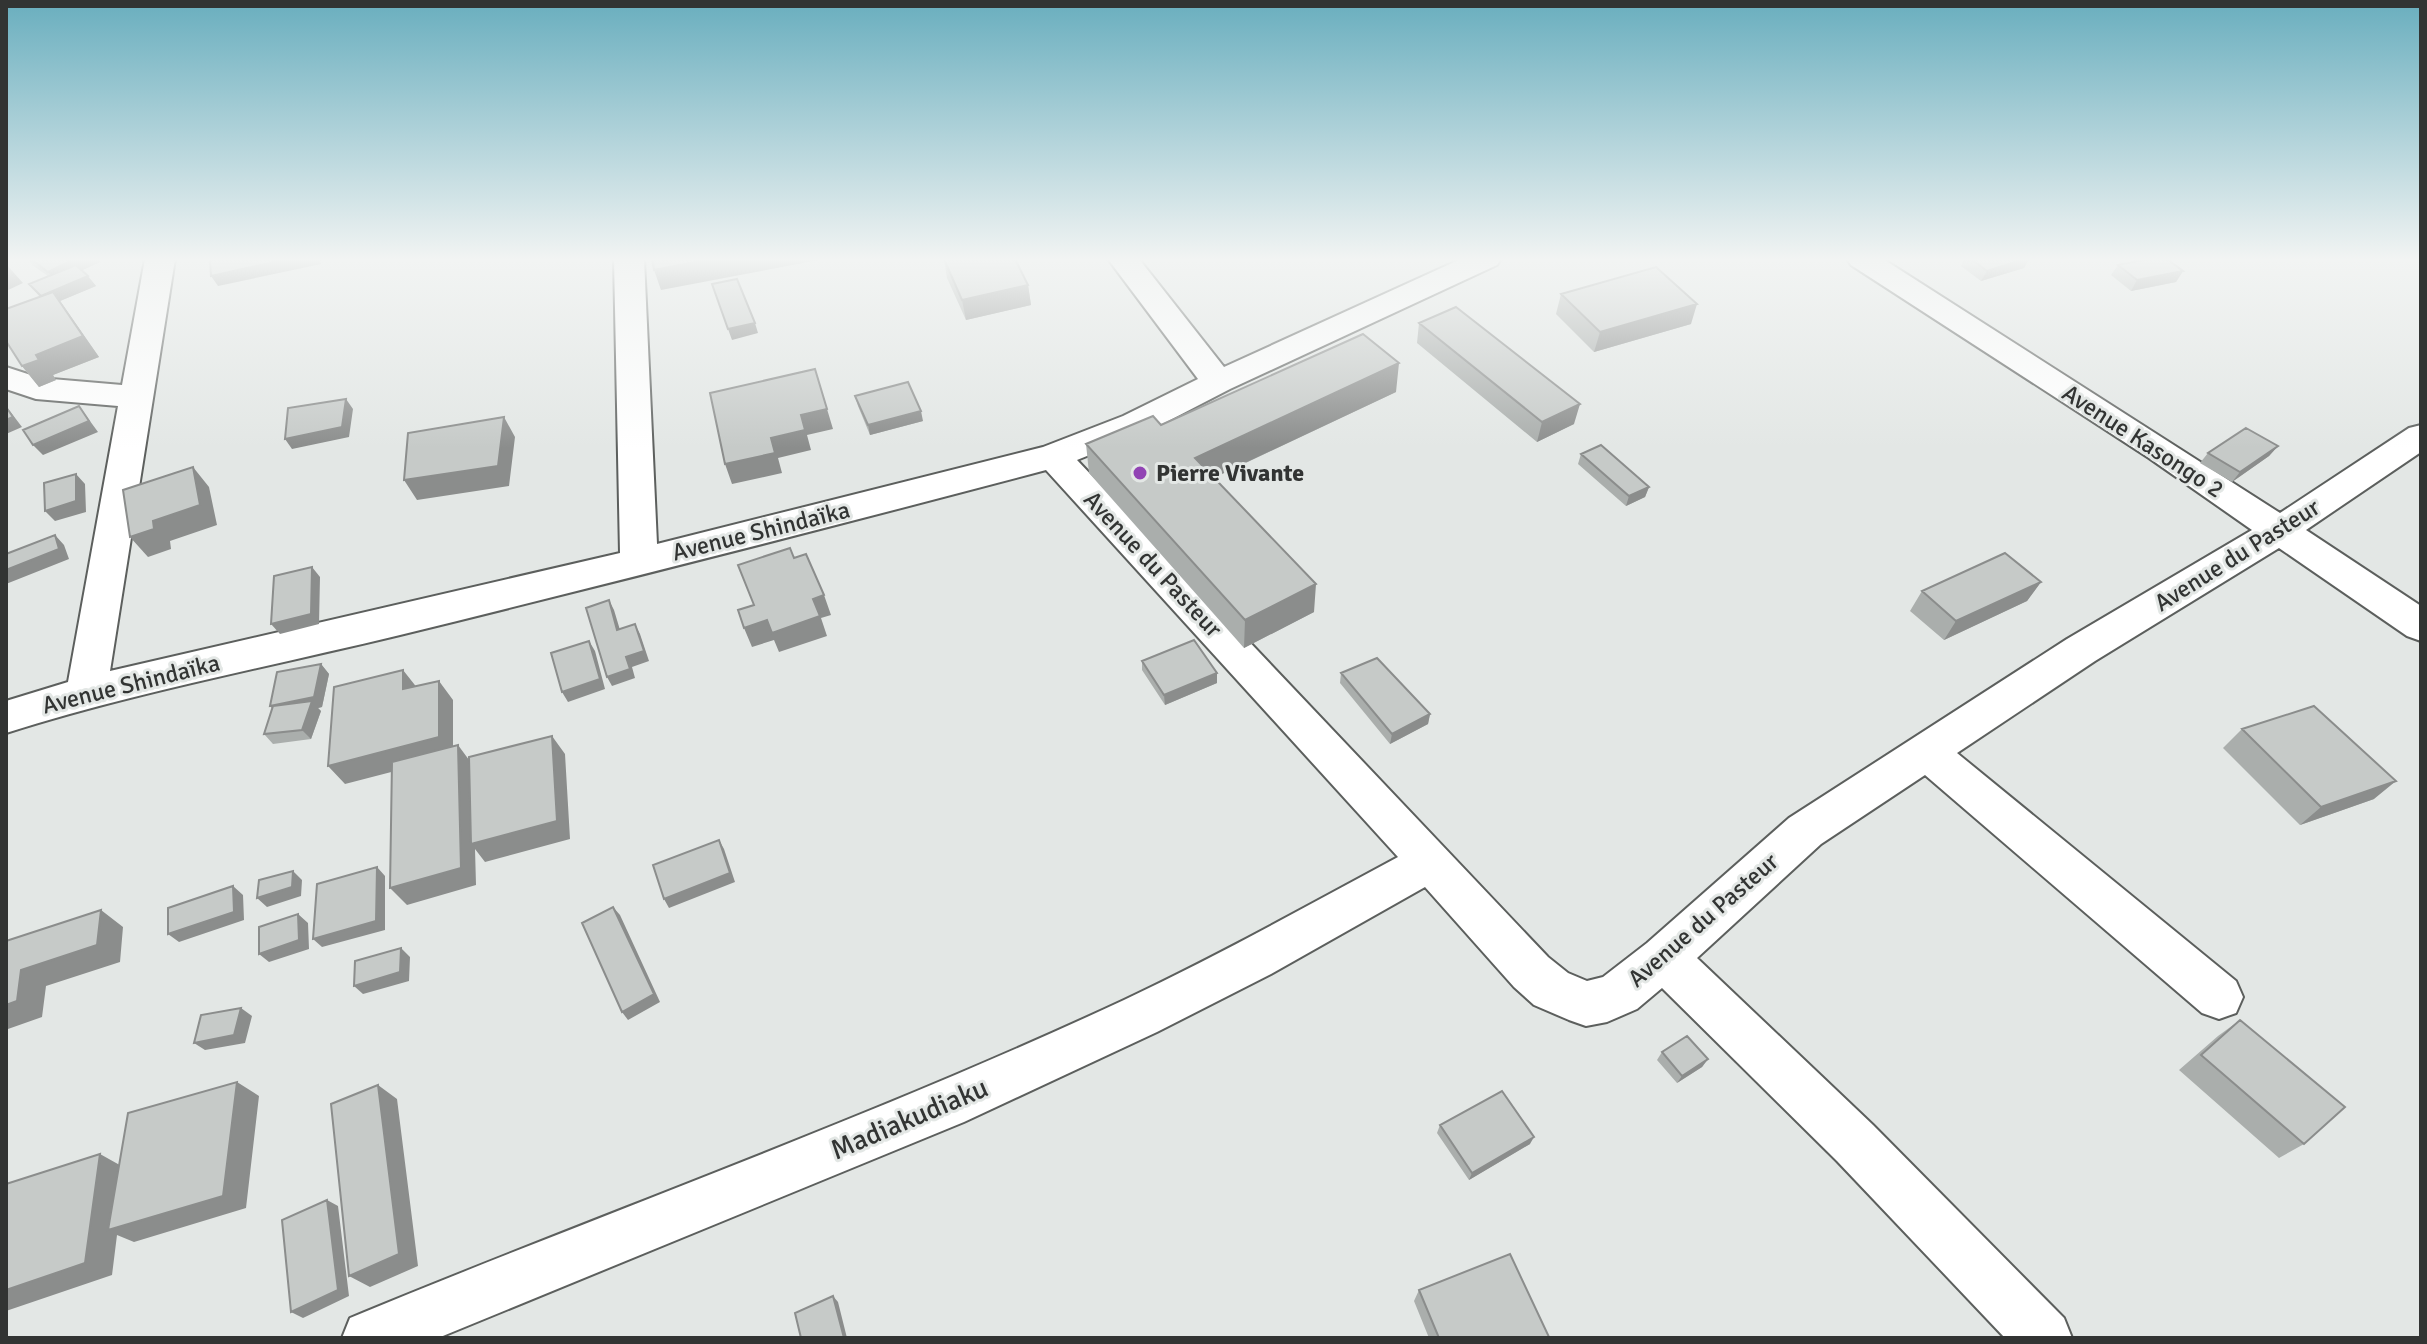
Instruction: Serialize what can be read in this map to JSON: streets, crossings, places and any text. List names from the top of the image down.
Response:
{
  "streets": {
    "street": [
      "Avenue Kasongo 2",
      "Avenue Shindaïka",
      "Avenue du Pasteur",
      "Madiakudiaku"
    ]
  },
  "crossings": [
    ["Avenue Kasongo 2", "Avenue du Pasteur"],
    ["Avenue Shindaïka", "Avenue du Pasteur"],
    ["Avenue du Pasteur", "Madiakudiaku"]
  ],
  "places": ["Pierre Vivante"]
}
